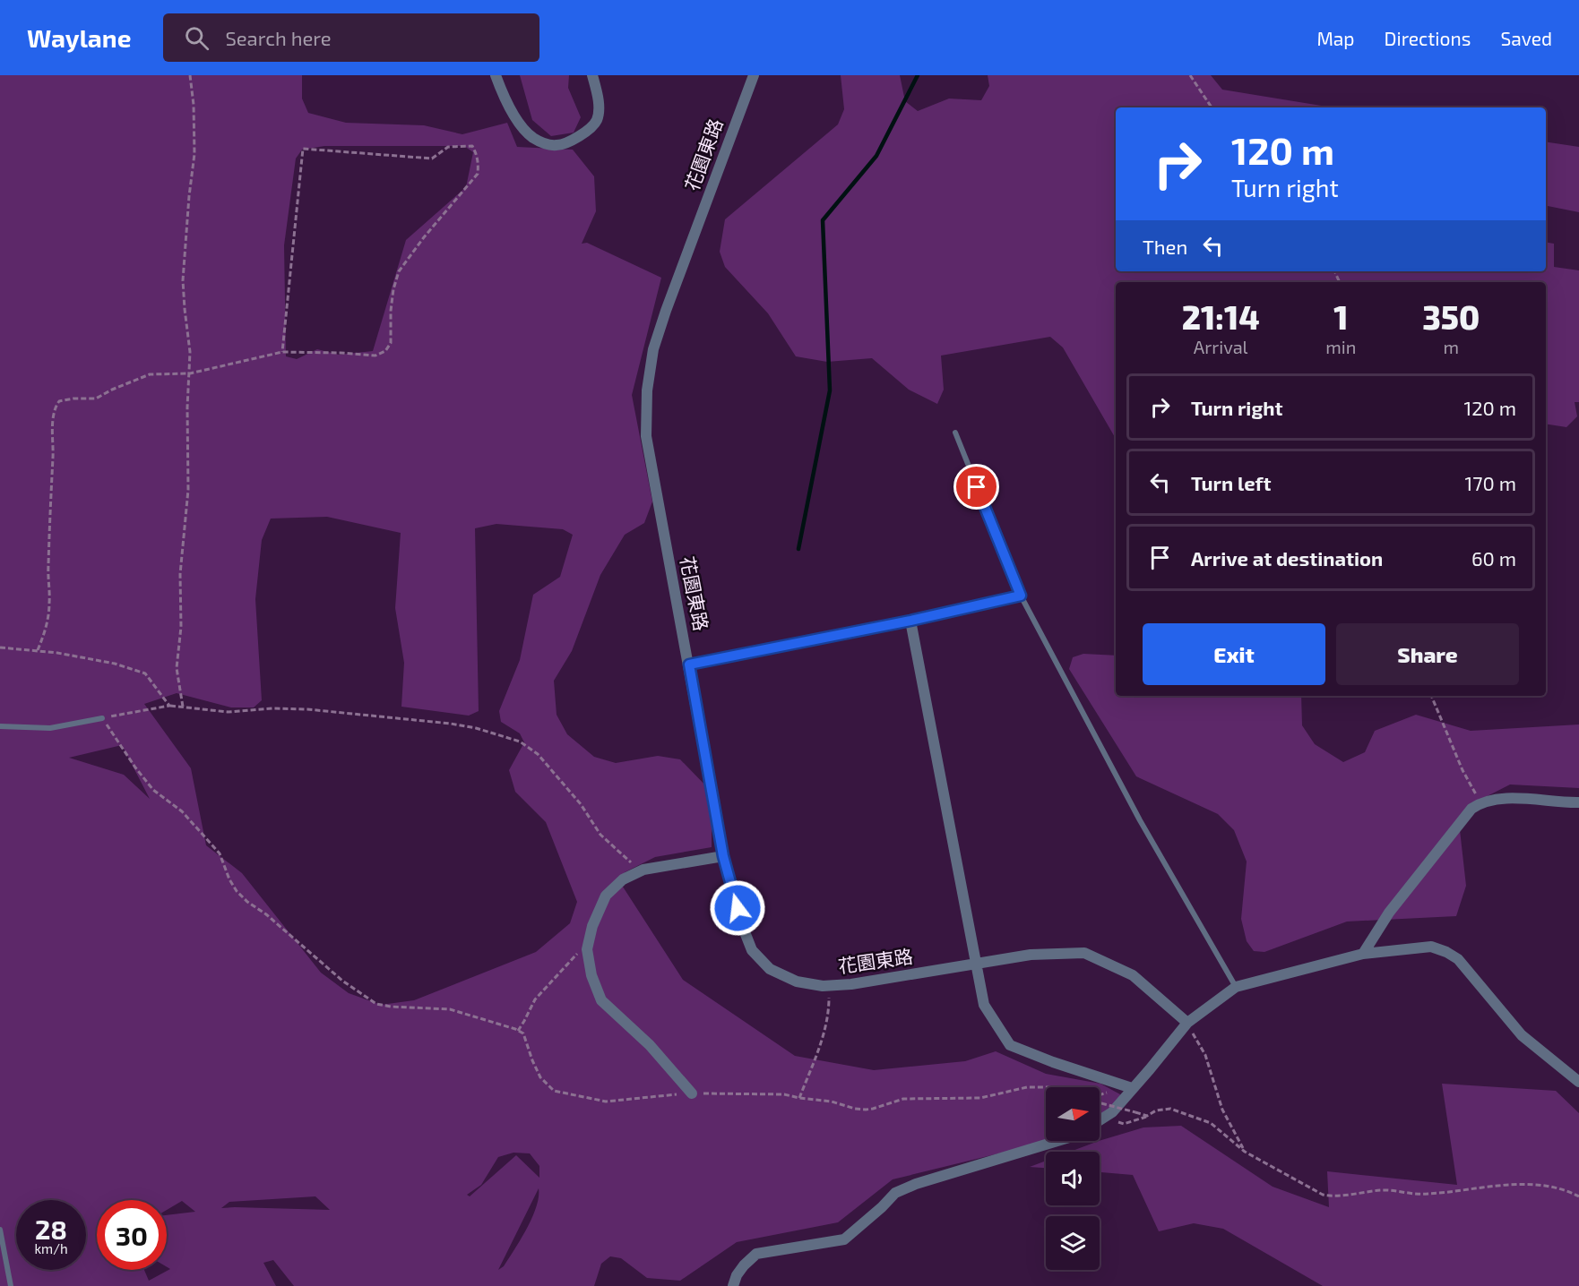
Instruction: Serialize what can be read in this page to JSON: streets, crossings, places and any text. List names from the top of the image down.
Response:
{
  "streets": {
    "street": ["花園東路"]
  },
  "north": "right",
  "page": {
    "header": "Waylane",
    "search": "Search here",
    "nav": ["Map", "Directions", "Saved"],
    "turn": ["120 m", "Turn right"],
    "then": "Then",
    "eta": [
      "21:14",
      "Arrival",
      "1",
      "min",
      "350",
      "m"
    ],
    "list": [
      {
        "name": "Turn right",
        "value": "120 m"
      },
      {
        "name": "Turn left",
        "value": "170 m"
      },
      {
        "name": "Arrive at destination",
        "value": "60 m"
      }
    ],
    "buttons": ["Exit", "Share"],
    "speed": "28 km/h",
    "limit": "30"
  }
}
